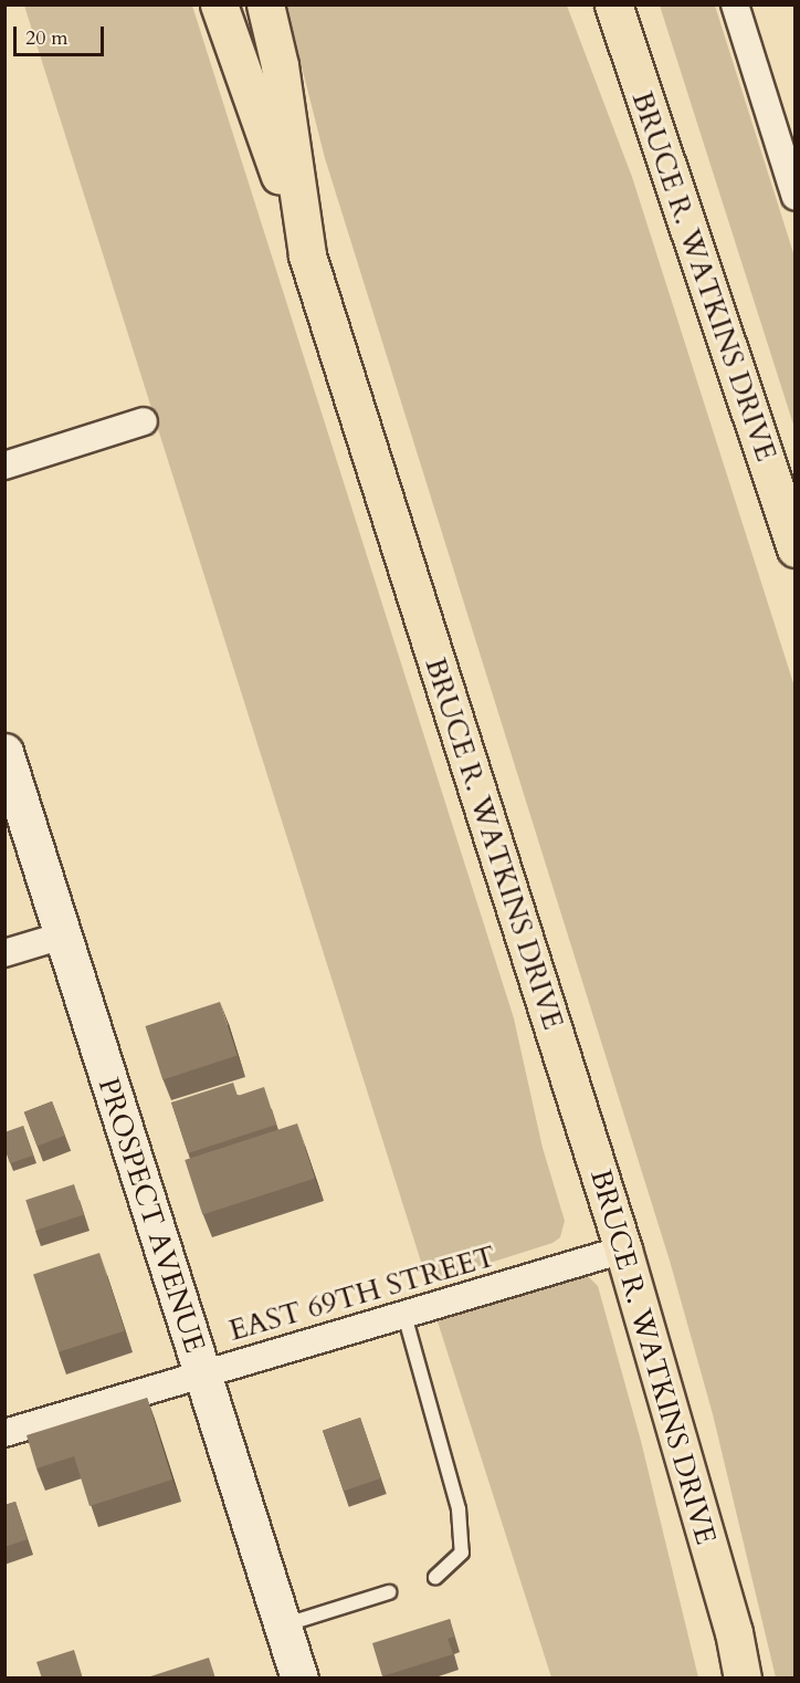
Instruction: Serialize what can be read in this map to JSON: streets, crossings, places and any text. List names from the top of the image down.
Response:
{
  "streets": {
    "highway": ["BRUCE R. WATKINS DRIVE"],
    "main road": ["PROSPECT AVENUE"],
    "street": ["EAST 69TH STREET"]
  },
  "crossings": [
    ["BRUCE R. WATKINS DRIVE", "EAST 69TH STREET"],
    ["PROSPECT AVENUE", "EAST 69TH STREET"]
  ],
  "scale_bar": "20 m"
}
